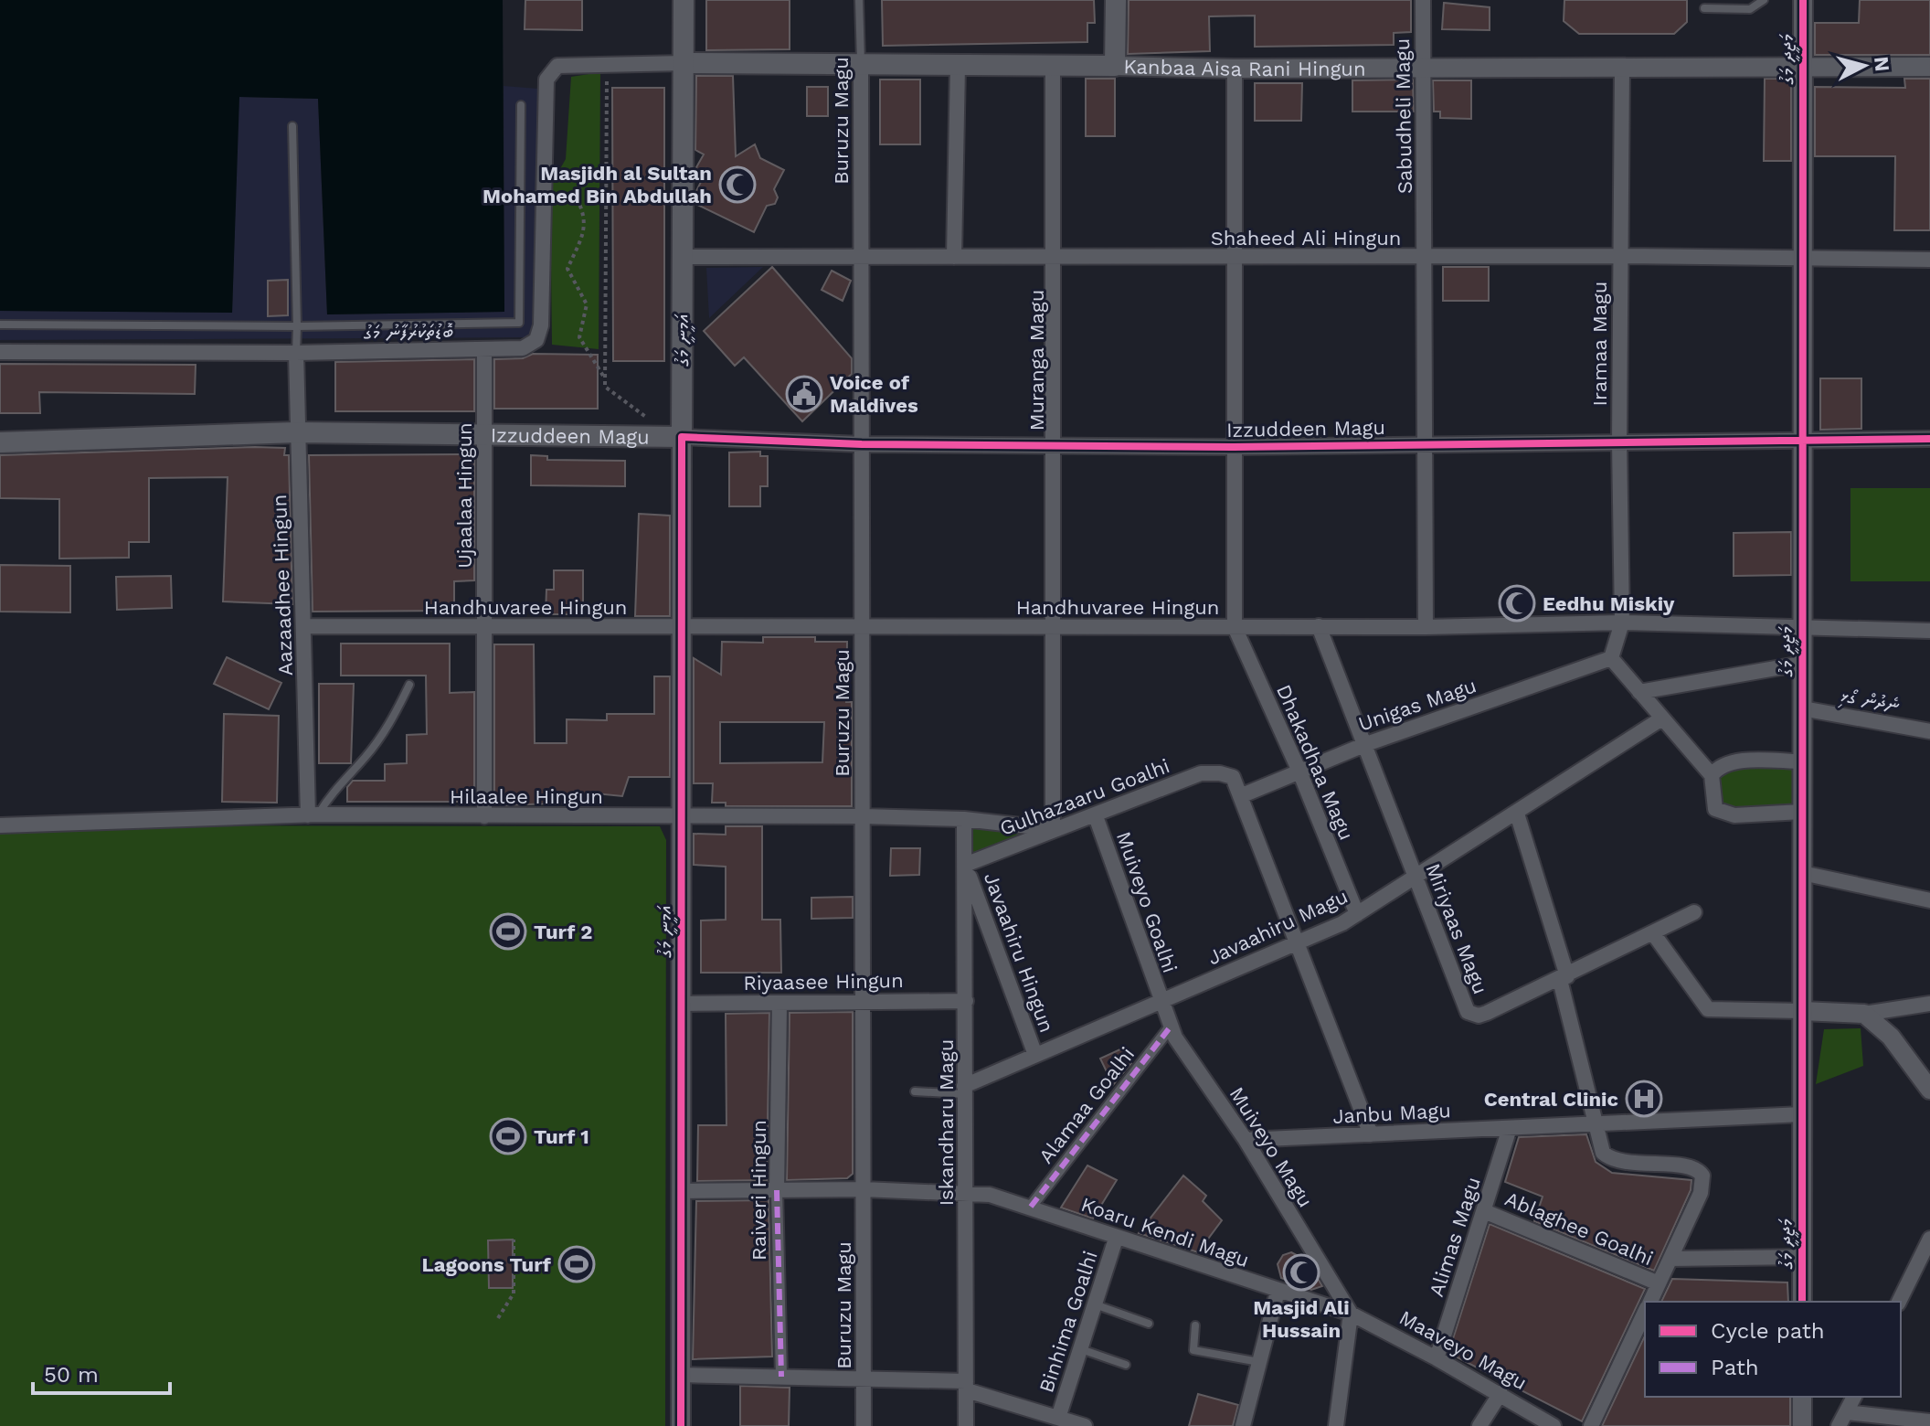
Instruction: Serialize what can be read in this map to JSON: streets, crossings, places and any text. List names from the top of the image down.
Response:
{
  "streets": {
    "main road": ["Kanbaa Aisa Rani Hingun", "އަމީނީ މަގު", "Izzuddeen Magu"],
    "street": [
      "މަޖީދީ މަގު",
      "Sabudheli Magu",
      "Buruzu Magu",
      "Shaheed Ali Hingun",
      "ބޮޑުތަކުރުފާނު މަގު",
      "Iramaa Magu",
      "Muranga Magu",
      "Ujaalaa Hingun",
      "Aazaadhee Hingun",
      "Handhuvaree Hingun",
      "ނެދުން ގޯޅި",
      "Unigas Magu",
      "Dhakadhaa Magu",
      "Hilaalee Hingun",
      "Gulhazaaru Goalhi",
      "Muiveyo Goalhi",
      "Javaahiru Magu",
      "Miriyaas Magu",
      "Javaahiru Hingun",
      "Riyaasee Hingun",
      "Alamaa Goalhi",
      "Janbu Magu",
      "Iskandharu Magu",
      "Muiveyo Magu",
      "Raiveri Hingun",
      "Ablaghee Goalhi",
      "Koaru Kendi Magu",
      "Alimas Magu",
      "Binhima Goalhi",
      "Maaveyo Magu"
    ]
  },
  "crossings": [
    ["މަޖީދީ މަގު", "Kanbaa Aisa Rani Hingun"],
    ["މަޖީދީ މަގު", "Shaheed Ali Hingun"],
    ["މަޖީދީ މަގު", "Izzuddeen Magu"],
    ["މަޖީދީ މަގު", "Handhuvaree Hingun"],
    ["މަޖީދީ މަގު", "ނެދުން ގޯޅި"],
    ["މަޖީދީ މަގު", "Janbu Magu"],
    ["Kanbaa Aisa Rani Hingun", "Sabudheli Magu"],
    ["Kanbaa Aisa Rani Hingun", "Buruzu Magu"],
    ["Kanbaa Aisa Rani Hingun", "ބޮޑުތަކުރުފާނު މަގު"],
    ["Kanbaa Aisa Rani Hingun", "އަމީނީ މަގު"],
    ["Kanbaa Aisa Rani Hingun", "Iramaa Magu"],
    ["Kanbaa Aisa Rani Hingun", "Muranga Magu"],
    ["Sabudheli Magu", "Shaheed Ali Hingun"],
    ["Sabudheli Magu", "Izzuddeen Magu"],
    ["Sabudheli Magu", "Handhuvaree Hingun"],
    ["Buruzu Magu", "Shaheed Ali Hingun"],
    ["Buruzu Magu", "Izzuddeen Magu"],
    ["Buruzu Magu", "Handhuvaree Hingun"],
    ["Buruzu Magu", "Hilaalee Hingun"],
    ["Buruzu Magu", "Riyaasee Hingun"],
    ["Buruzu Magu", "Koaru Kendi Magu"],
    ["Shaheed Ali Hingun", "އަމީނީ މަގު"],
    ["Shaheed Ali Hingun", "Iramaa Magu"],
    ["Shaheed Ali Hingun", "Muranga Magu"],
    ["ބޮޑުތަކުރުފާނު މަގު", "Ujaalaa Hingun"],
    ["ބޮޑުތަކުރުފާނު މަގު", "Aazaadhee Hingun"],
    ["އަމީނީ މަގު", "Izzuddeen Magu"],
    ["އަމީނީ މަގު", "Handhuvaree Hingun"],
    ["އަމީނީ މަގު", "Hilaalee Hingun"],
    ["އަމީނީ މަގު", "Riyaasee Hingun"],
    ["އަމީނީ މަގު", "Koaru Kendi Magu"],
    ["Iramaa Magu", "Izzuddeen Magu"],
    ["Iramaa Magu", "Handhuvaree Hingun"],
    ["Iramaa Magu", "Unigas Magu"],
    ["Muranga Magu", "Izzuddeen Magu"],
    ["Muranga Magu", "Handhuvaree Hingun"],
    ["Muranga Magu", "Hilaalee Hingun"],
    ["Muranga Magu", "Gulhazaaru Goalhi"],
    ["Izzuddeen Magu", "Ujaalaa Hingun"],
    ["Izzuddeen Magu", "Aazaadhee Hingun"],
    ["Ujaalaa Hingun", "Handhuvaree Hingun"],
    ["Ujaalaa Hingun", "Hilaalee Hingun"],
    ["Aazaadhee Hingun", "Handhuvaree Hingun"],
    ["Aazaadhee Hingun", "Hilaalee Hingun"],
    ["Handhuvaree Hingun", "Dhakadhaa Magu"],
    ["Handhuvaree Hingun", "Miriyaas Magu"],
    ["Unigas Magu", "Dhakadhaa Magu"],
    ["Unigas Magu", "Gulhazaaru Goalhi"],
    ["Unigas Magu", "Miriyaas Magu"],
    ["Dhakadhaa Magu", "Javaahiru Magu"],
    ["Hilaalee Hingun", "Gulhazaaru Goalhi"],
    ["Hilaalee Hingun", "Iskandharu Magu"],
    ["Gulhazaaru Goalhi", "Muiveyo Goalhi"],
    ["Gulhazaaru Goalhi", "Javaahiru Hingun"],
    ["Gulhazaaru Goalhi", "Iskandharu Magu"],
    ["Muiveyo Goalhi", "Javaahiru Magu"],
    ["Muiveyo Goalhi", "Muiveyo Magu"],
    ["Javaahiru Magu", "Miriyaas Magu"],
    ["Javaahiru Magu", "Javaahiru Hingun"],
    ["Javaahiru Magu", "Iskandharu Magu"],
    ["Javaahiru Magu", "Muiveyo Magu"],
    ["Javaahiru Hingun", "Iskandharu Magu"],
    ["Riyaasee Hingun", "Iskandharu Magu"],
    ["Riyaasee Hingun", "Raiveri Hingun"],
    ["Alamaa Goalhi", "Muiveyo Magu"],
    ["Alamaa Goalhi", "Koaru Kendi Magu"],
    ["Janbu Magu", "Muiveyo Magu"],
    ["Janbu Magu", "Alimas Magu"],
    ["Iskandharu Magu", "Koaru Kendi Magu"],
    ["Muiveyo Magu", "Koaru Kendi Magu"],
    ["Muiveyo Magu", "Maaveyo Magu"],
    ["Raiveri Hingun", "Koaru Kendi Magu"],
    ["Ablaghee Goalhi", "Alimas Magu"],
    ["Koaru Kendi Magu", "Binhima Goalhi"],
    ["Koaru Kendi Magu", "Maaveyo Magu"],
    ["Alimas Magu", "Maaveyo Magu"]
  ],
  "places": {
    "mosque": ["Masjidh al Sultan Mohamed Bin Abdullah", "Eedhu Miskiy", "Masjid Ali Hussain"],
    "public building": ["Voice of Maldives"],
    "sports": ["Turf 2", "Turf 1", "Lagoons Turf"],
    "hospital": ["Central Clinic"]
  },
  "legend": ["Cycle path", "Path"],
  "scale_bar": "50 m",
  "north": "right"
}
